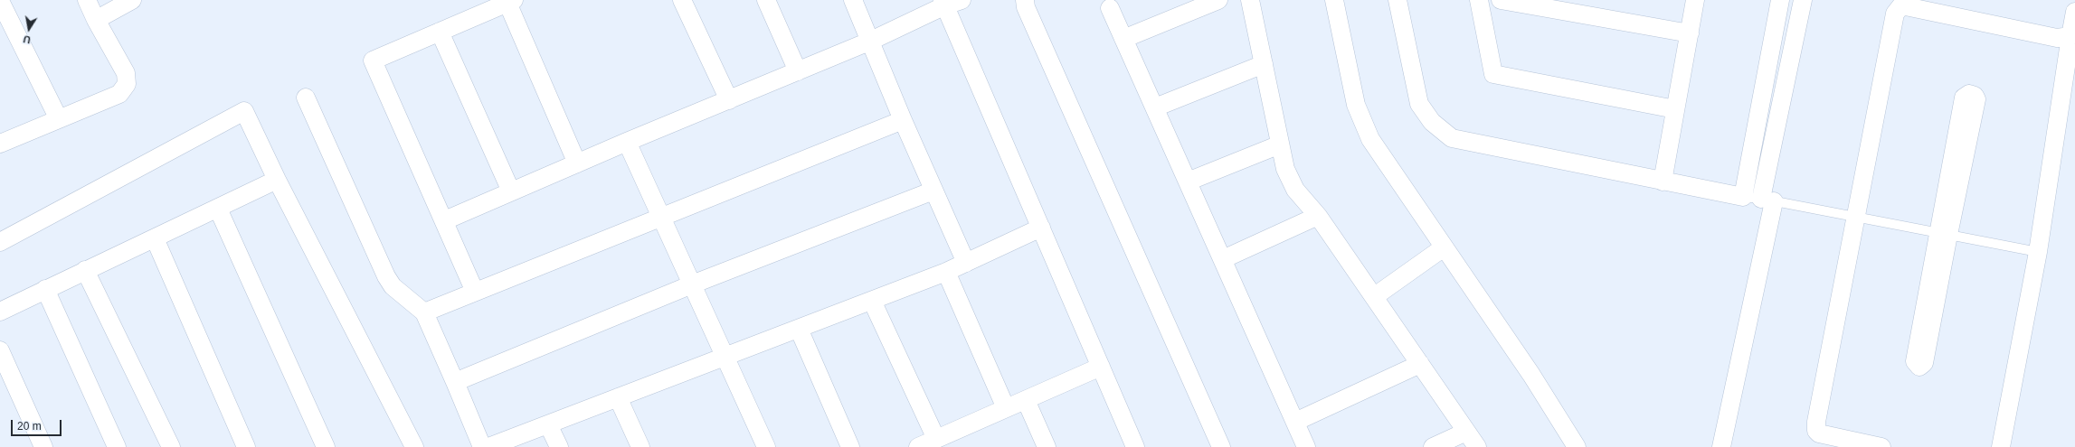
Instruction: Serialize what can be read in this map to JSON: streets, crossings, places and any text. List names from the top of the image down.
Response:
{
  "scale_bar": "20 m",
  "north": "bottom"
}
